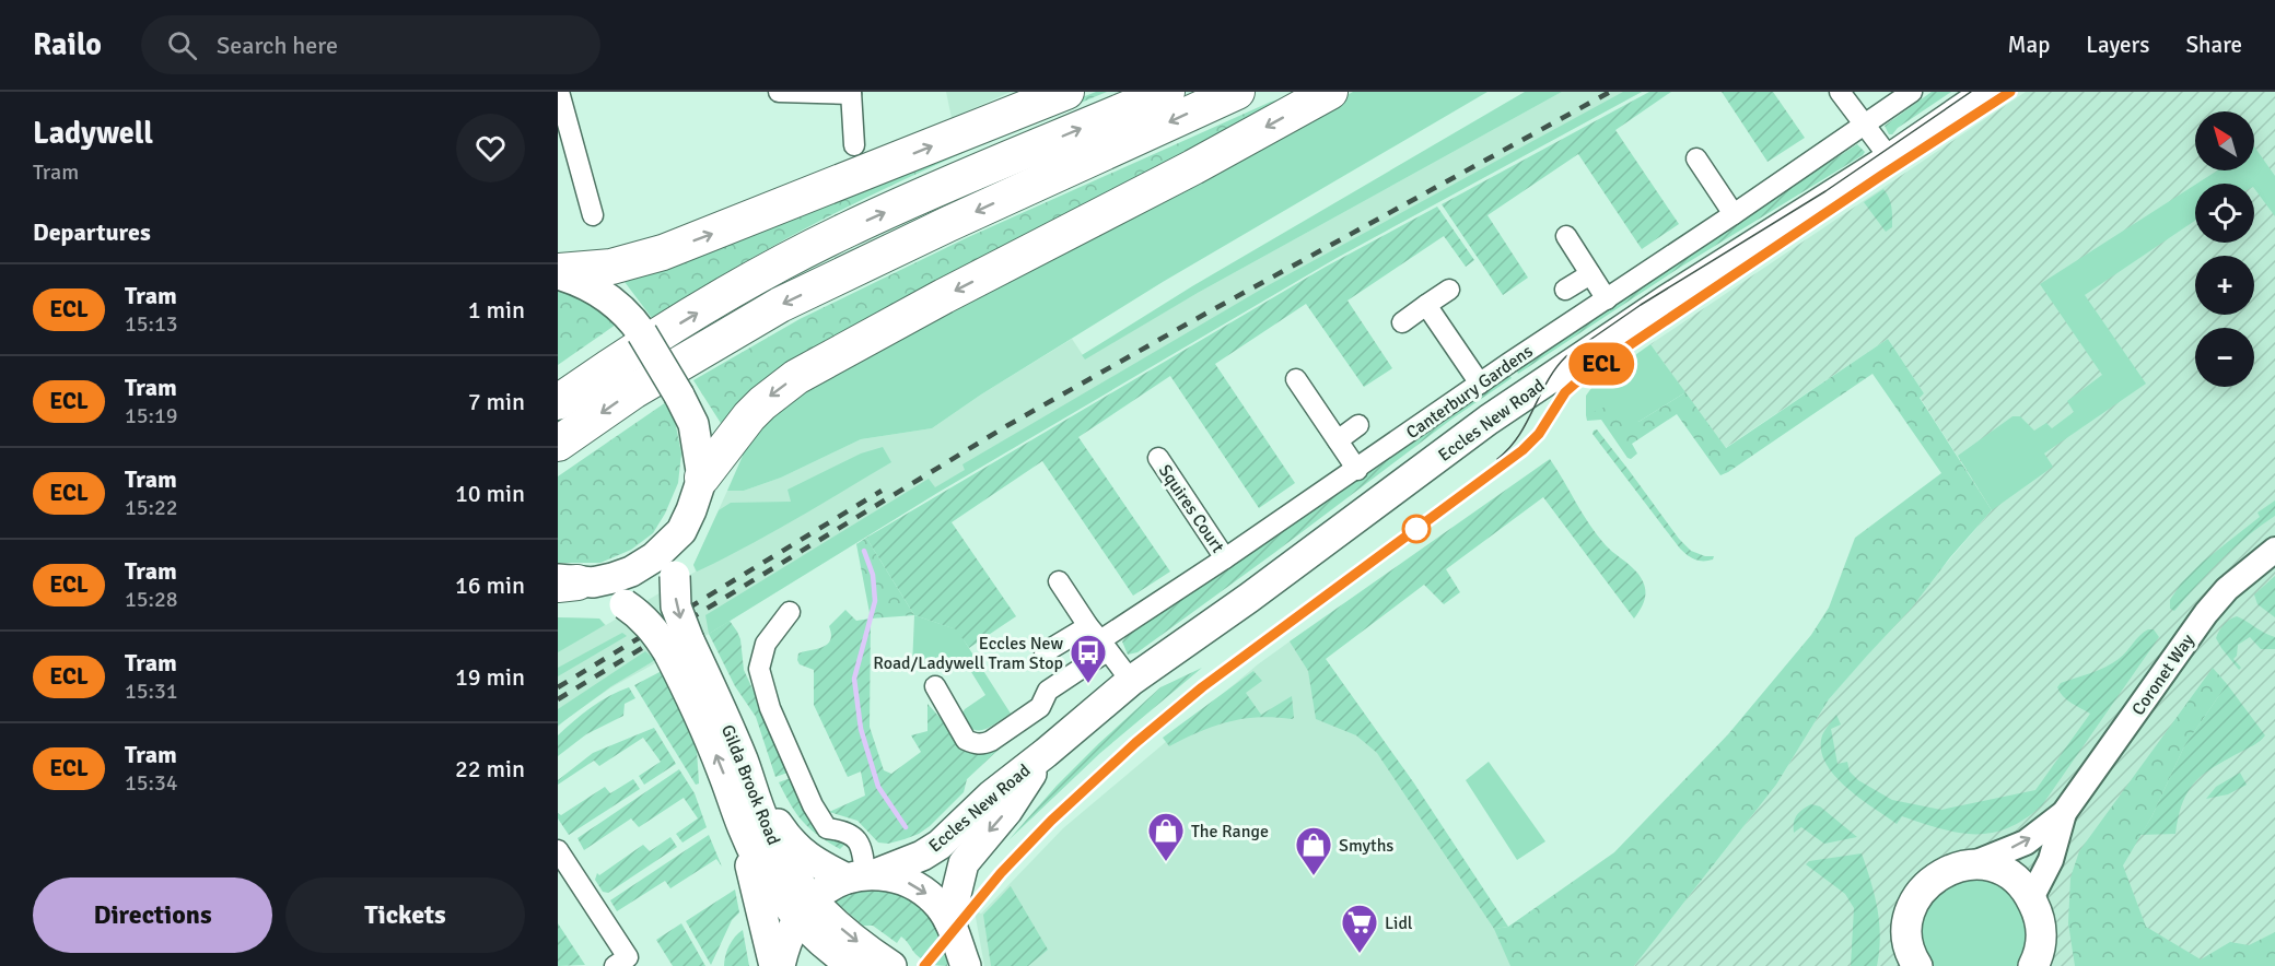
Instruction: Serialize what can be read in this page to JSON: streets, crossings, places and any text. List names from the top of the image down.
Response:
{
  "streets": {
    "main road": ["Eccles New Road", "Gilda Brook Road"],
    "street": ["Canterbury Gardens", "Squires Court", "Coronet Way"]
  },
  "crossings": [
    ["Canterbury Gardens", "Squires Court"],
    ["Eccles New Road", "Gilda Brook Road"]
  ],
  "places": {
    "bus stop": ["Eccles New Road/Ladywell Tram Stop"],
    "shop": ["The Range", "Smyths"],
    "supermarket": ["Lidl"]
  },
  "lines": ["tram line ECL"],
  "north": "top left",
  "page": {
    "header": "Railo",
    "search": "Search here",
    "nav": ["Map", "Layers", "Share"],
    "heading": [
      ["Ladywell", "Tram"],
      "Departures"
    ],
    "on_map": "ECL",
    "map_buttons": ["+", "−"],
    "list": [
      {
        "mark": "ECL",
        "name": "Tram",
        "note": "15:13",
        "value": "1 min"
      },
      {
        "mark": "ECL",
        "name": "Tram",
        "note": "15:19",
        "value": "7 min"
      },
      {
        "mark": "ECL",
        "name": "Tram",
        "note": "15:22",
        "value": "10 min"
      },
      {
        "mark": "ECL",
        "name": "Tram",
        "note": "15:28",
        "value": "16 min"
      },
      {
        "mark": "ECL",
        "name": "Tram",
        "note": "15:31",
        "value": "19 min"
      },
      {
        "mark": "ECL",
        "name": "Tram",
        "note": "15:34",
        "value": "22 min"
      }
    ],
    "buttons": ["Directions", "Tickets"]
  }
}
